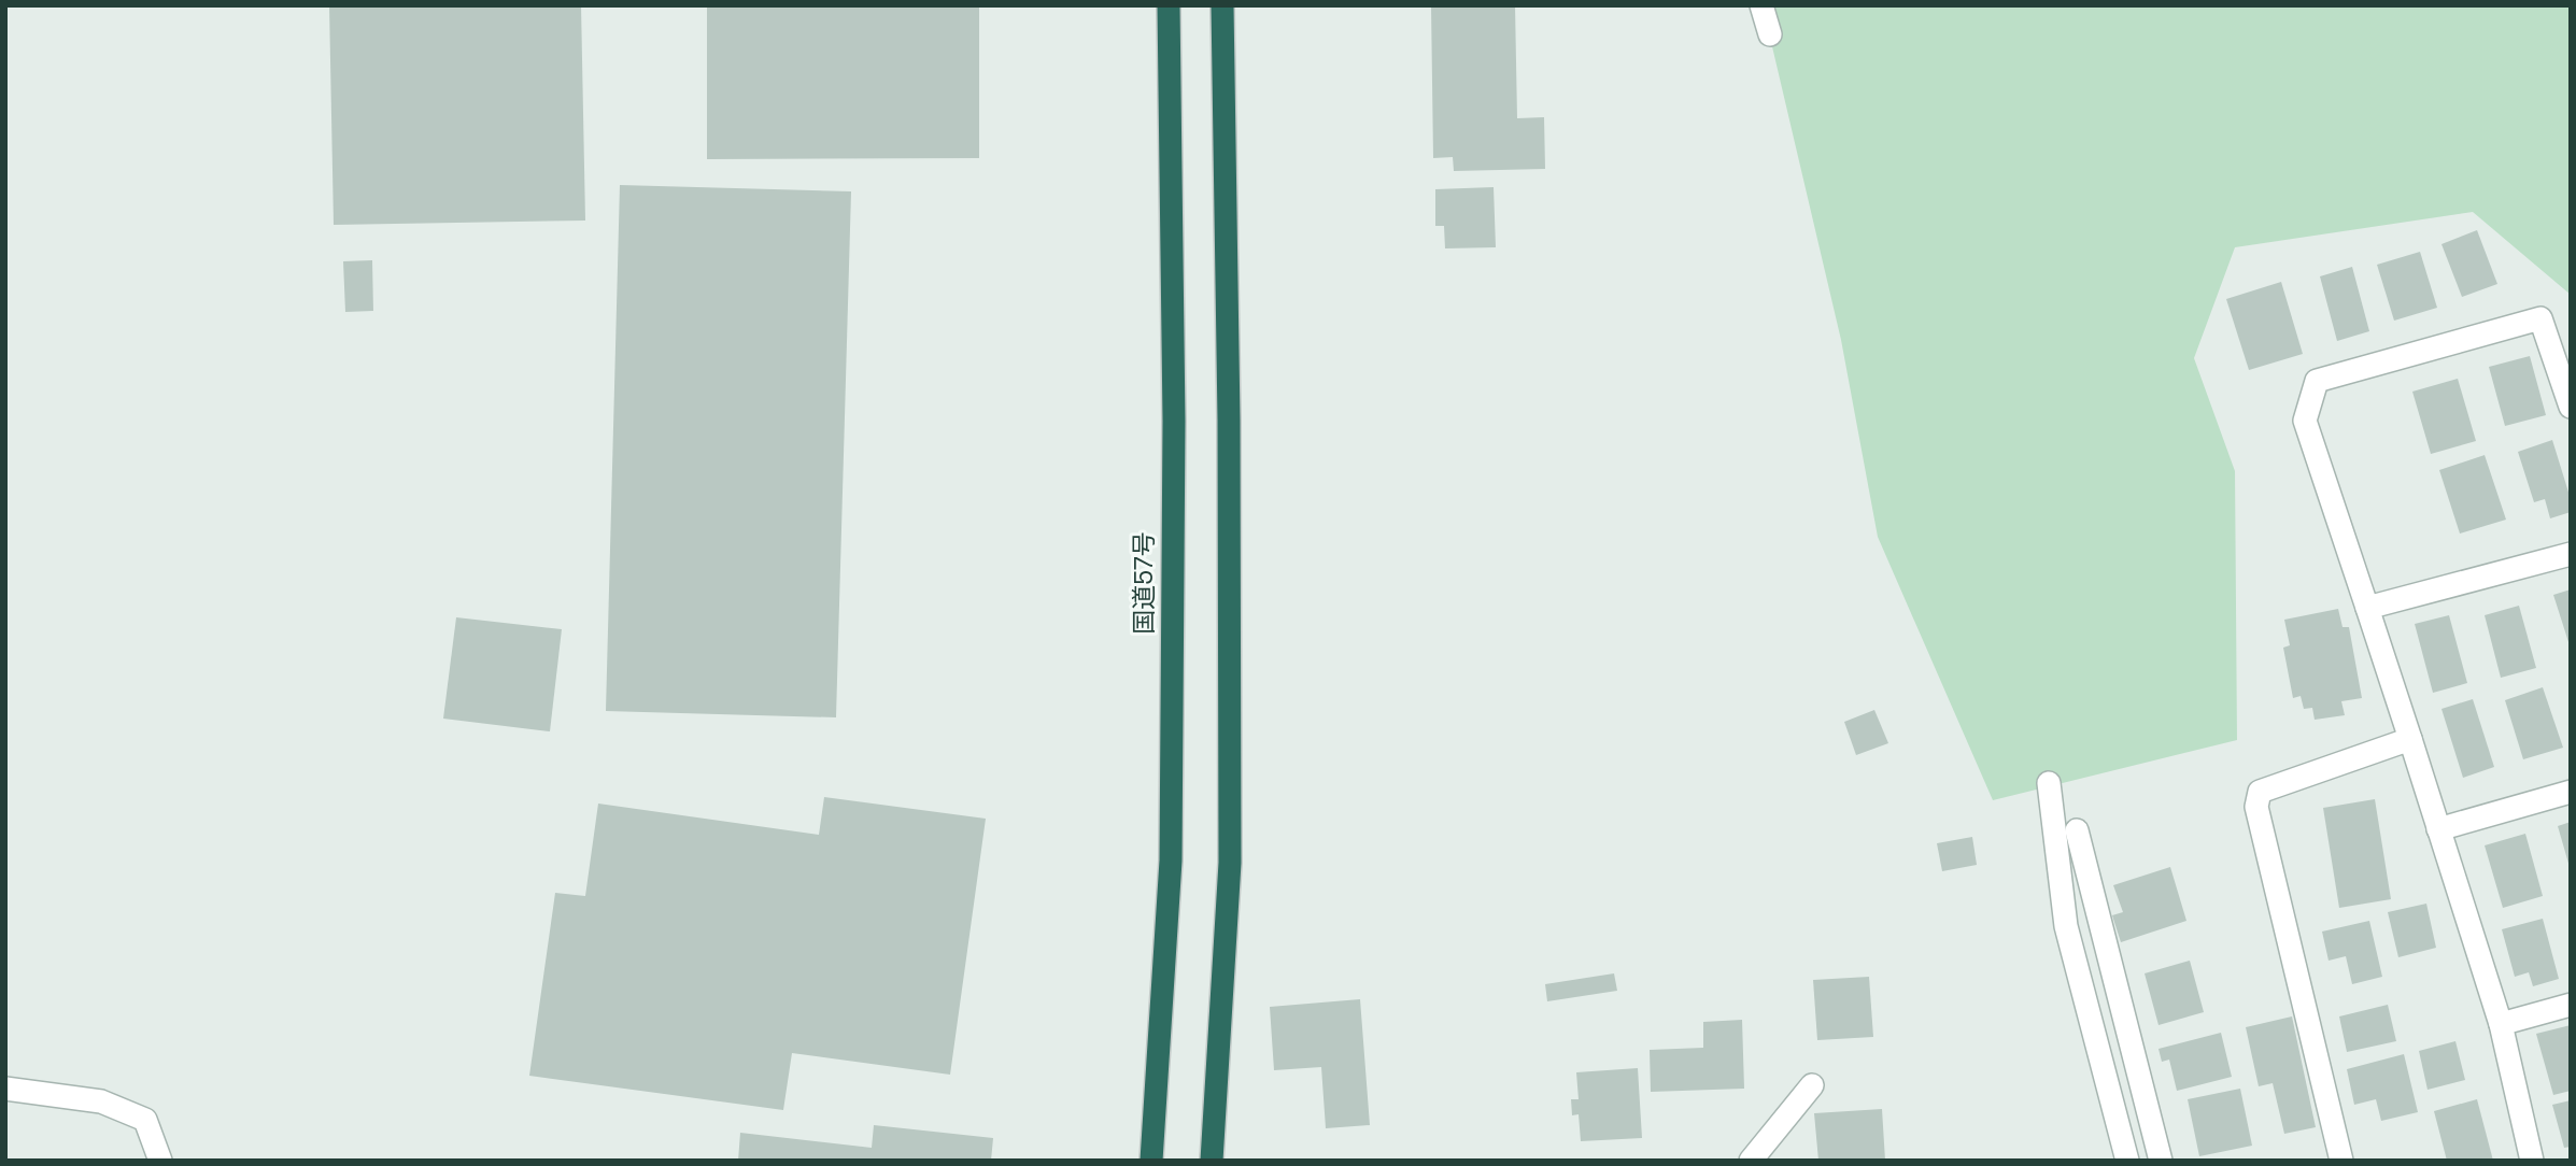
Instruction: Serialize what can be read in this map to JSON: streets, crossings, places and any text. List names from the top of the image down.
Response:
{
  "streets": {
    "highway": ["国道57号"]
  }
}
